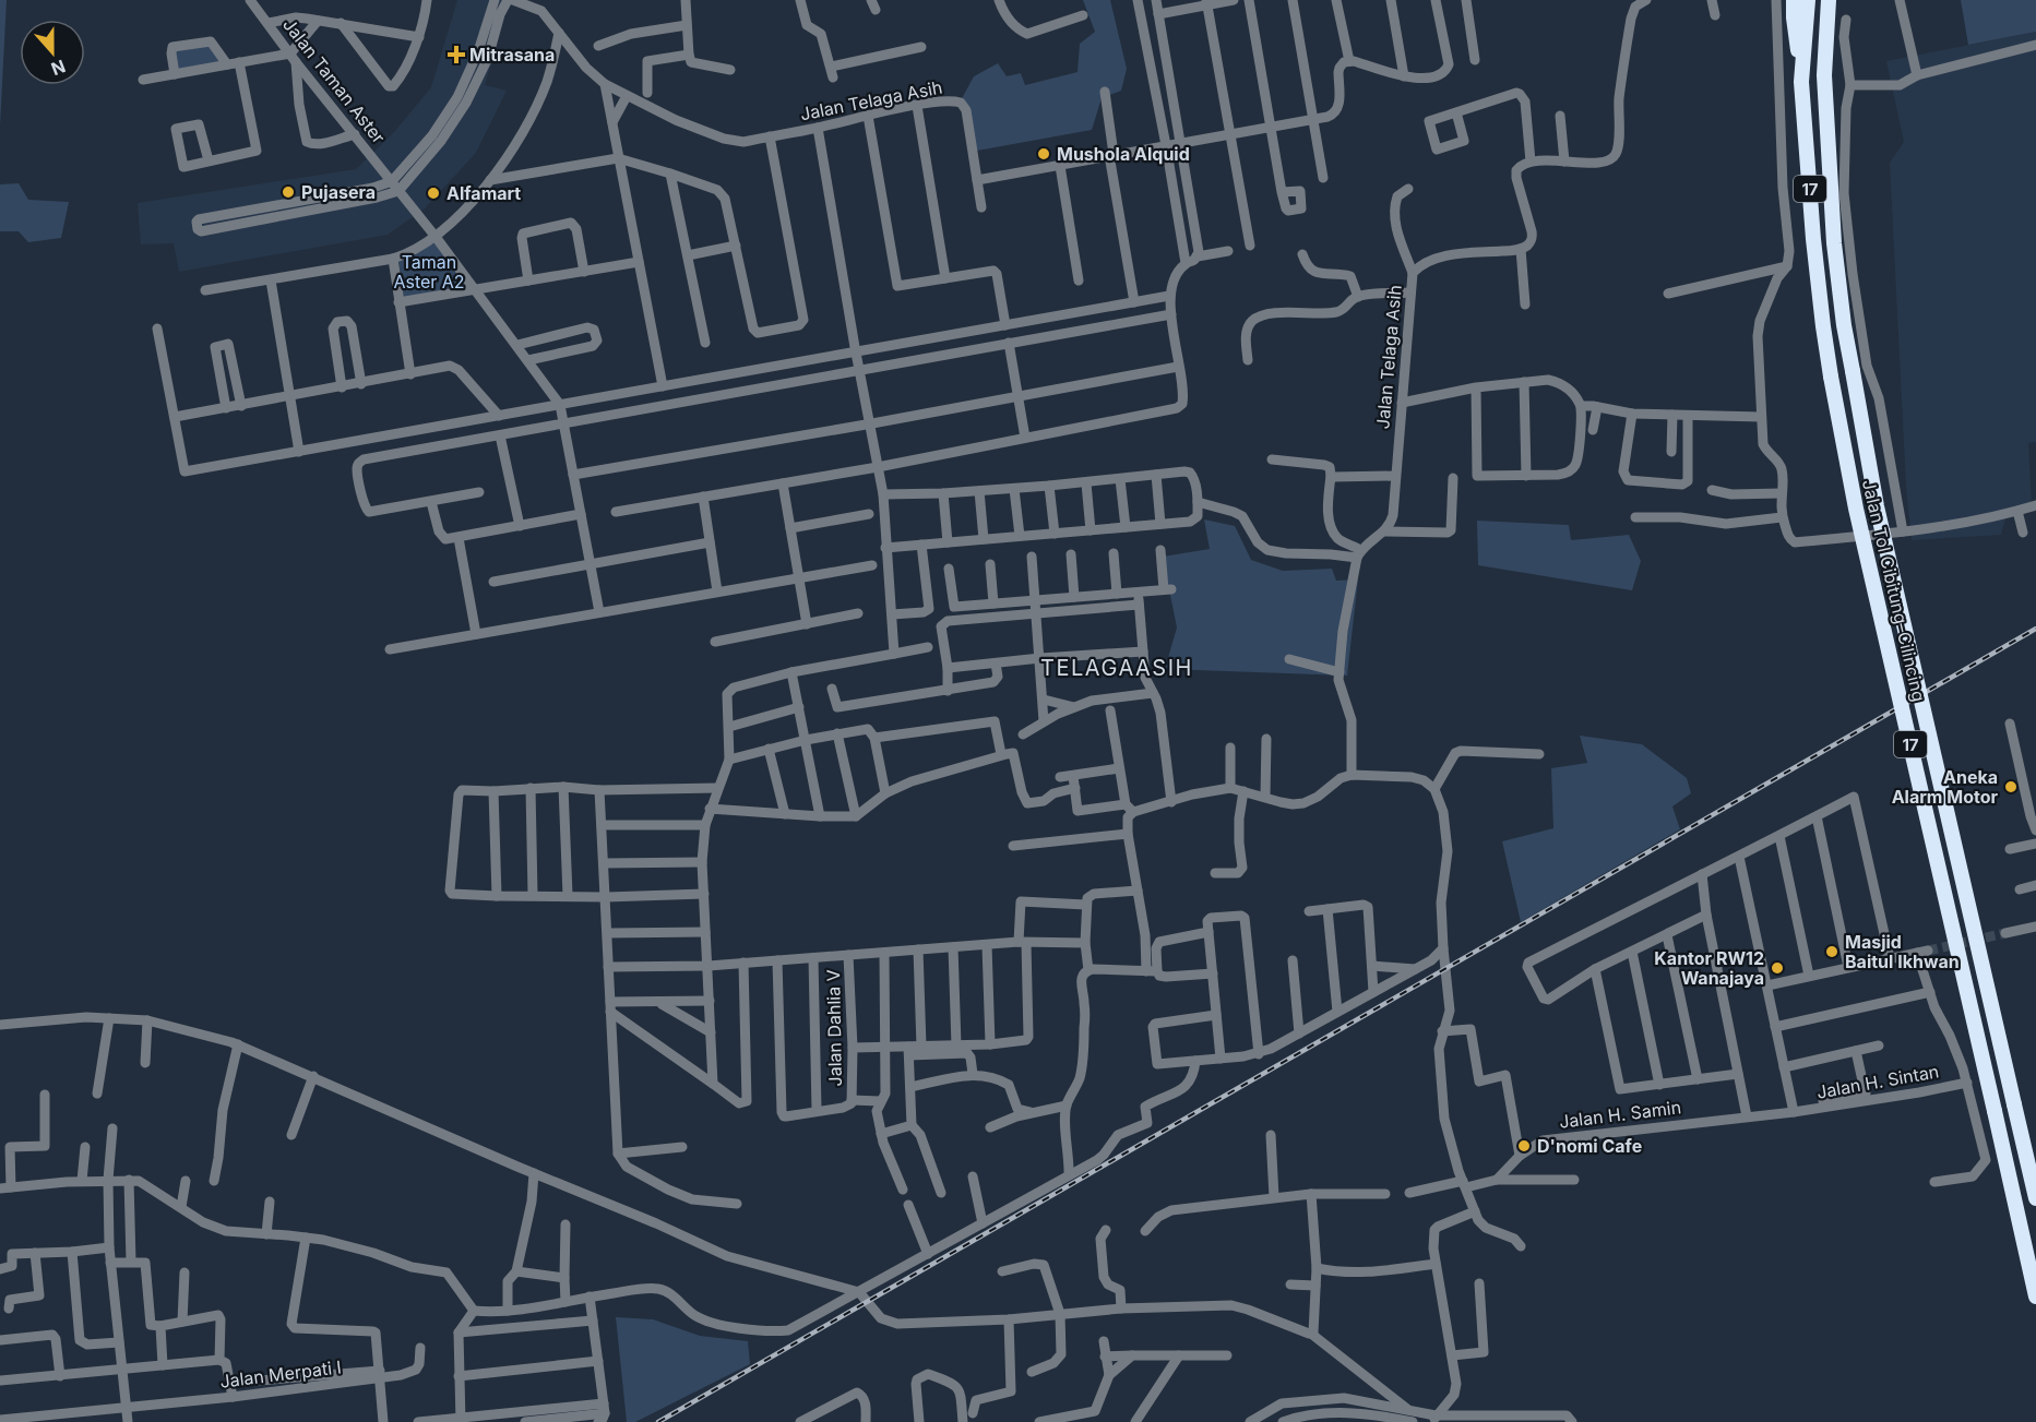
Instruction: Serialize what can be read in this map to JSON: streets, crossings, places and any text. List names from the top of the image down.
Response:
{
  "streets": {
    "highway": ["17", "Jalan Tol Cibitung–Cilincing"],
    "street": [
      "Jalan Taman Aster",
      "Jalan Telaga Asih",
      "Jalan Dahlia V",
      "Jalan H. Sintan",
      "Jalan H. Samin",
      "Jalan Merpati I"
    ]
  },
  "crossings": [
    ["Jalan H. Sintan", "Jalan H. Samin"]
  ],
  "districts": ["TELAGAASIH"],
  "parks": ["Taman Aster A2"],
  "places": {
    "health": ["Mitrasana"],
    "other": [
      "Mushola Alquid",
      "Pujasera",
      "Alfamart",
      "Aneka Alarm Motor",
      "Masjid Baitul Ikhwan",
      "Kantor RW12 Wanajaya",
      "D'nomi Cafe"
    ]
  },
  "north": "bottom"
}
